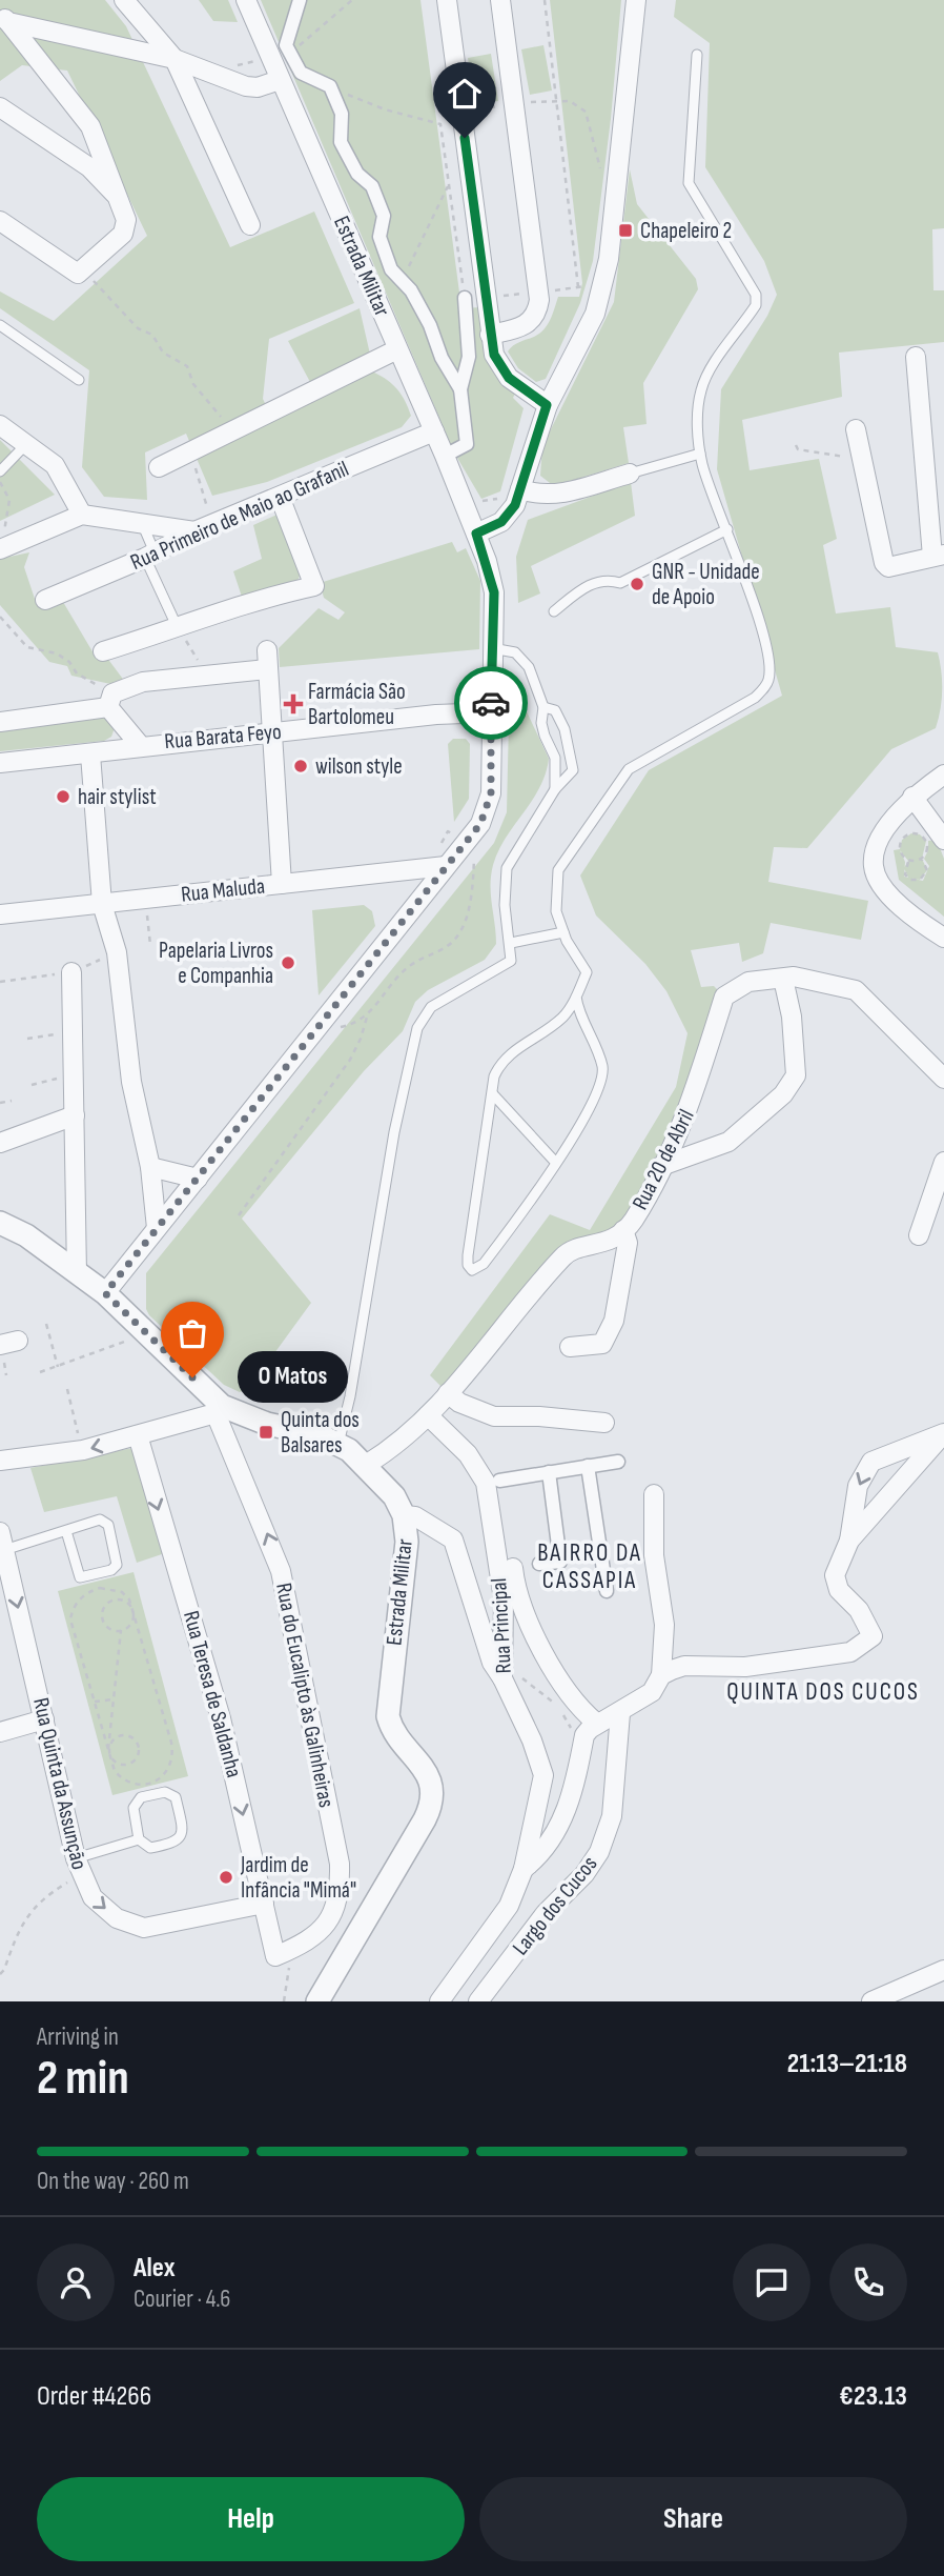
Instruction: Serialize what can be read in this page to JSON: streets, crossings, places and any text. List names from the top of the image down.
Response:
{
  "streets": {
    "street": [
      "Estrada Militar",
      "Rua Primeiro de Maio ao Grafanil",
      "Rua Barata Feyo",
      "Rua Maluda",
      "Rua 20 de Abril",
      "Rua Principal",
      "Rua Teresa de Saldanha",
      "Rua do Eucalipto às Galinheiras",
      "Rua Quinta da Assunção",
      "Largo dos Cucos"
    ]
  },
  "crossings": [
    ["Estrada Militar", "Rua Primeiro de Maio ao Grafanil"],
    ["Estrada Militar", "Rua Barata Feyo"],
    ["Estrada Militar", "Rua Maluda"],
    ["Estrada Militar", "Rua 20 de Abril"],
    ["Estrada Militar", "Rua do Eucalipto às Galinheiras"],
    ["Rua 20 de Abril", "Rua Principal"],
    ["Rua Teresa de Saldanha", "Rua do Eucalipto às Galinheiras"],
    ["Rua Teresa de Saldanha", "Rua Quinta da Assunção"]
  ],
  "one_way": ["Rua Teresa de Saldanha", "Rua do Eucalipto às Galinheiras"],
  "districts": ["BAIRRO DA CASSAPIA", "QUINTA DOS CUCOS"],
  "places": {
    "transit": ["Chapeleiro 2", "Quinta dos Balsares"],
    "other": [
      "GNR - Unidade de Apoio",
      "wilson style",
      "hair stylist",
      "Papelaria Livros e Companhia",
      "O Matos",
      "Jardim de Infância \"Mimá\""
    ],
    "health": ["Farmácia São Bartolomeu"]
  },
  "page": {
    "bubble": "O Matos",
    "heading": ["2 min", "Arriving in", "21:13–21:18"],
    "panel": [
      "Alex",
      "Courier · 4.6",
      "Order #4266",
      "€23.13"
    ],
    "bar": "On the way · 260 m",
    "buttons": ["Help", "Share"]
  }
}
